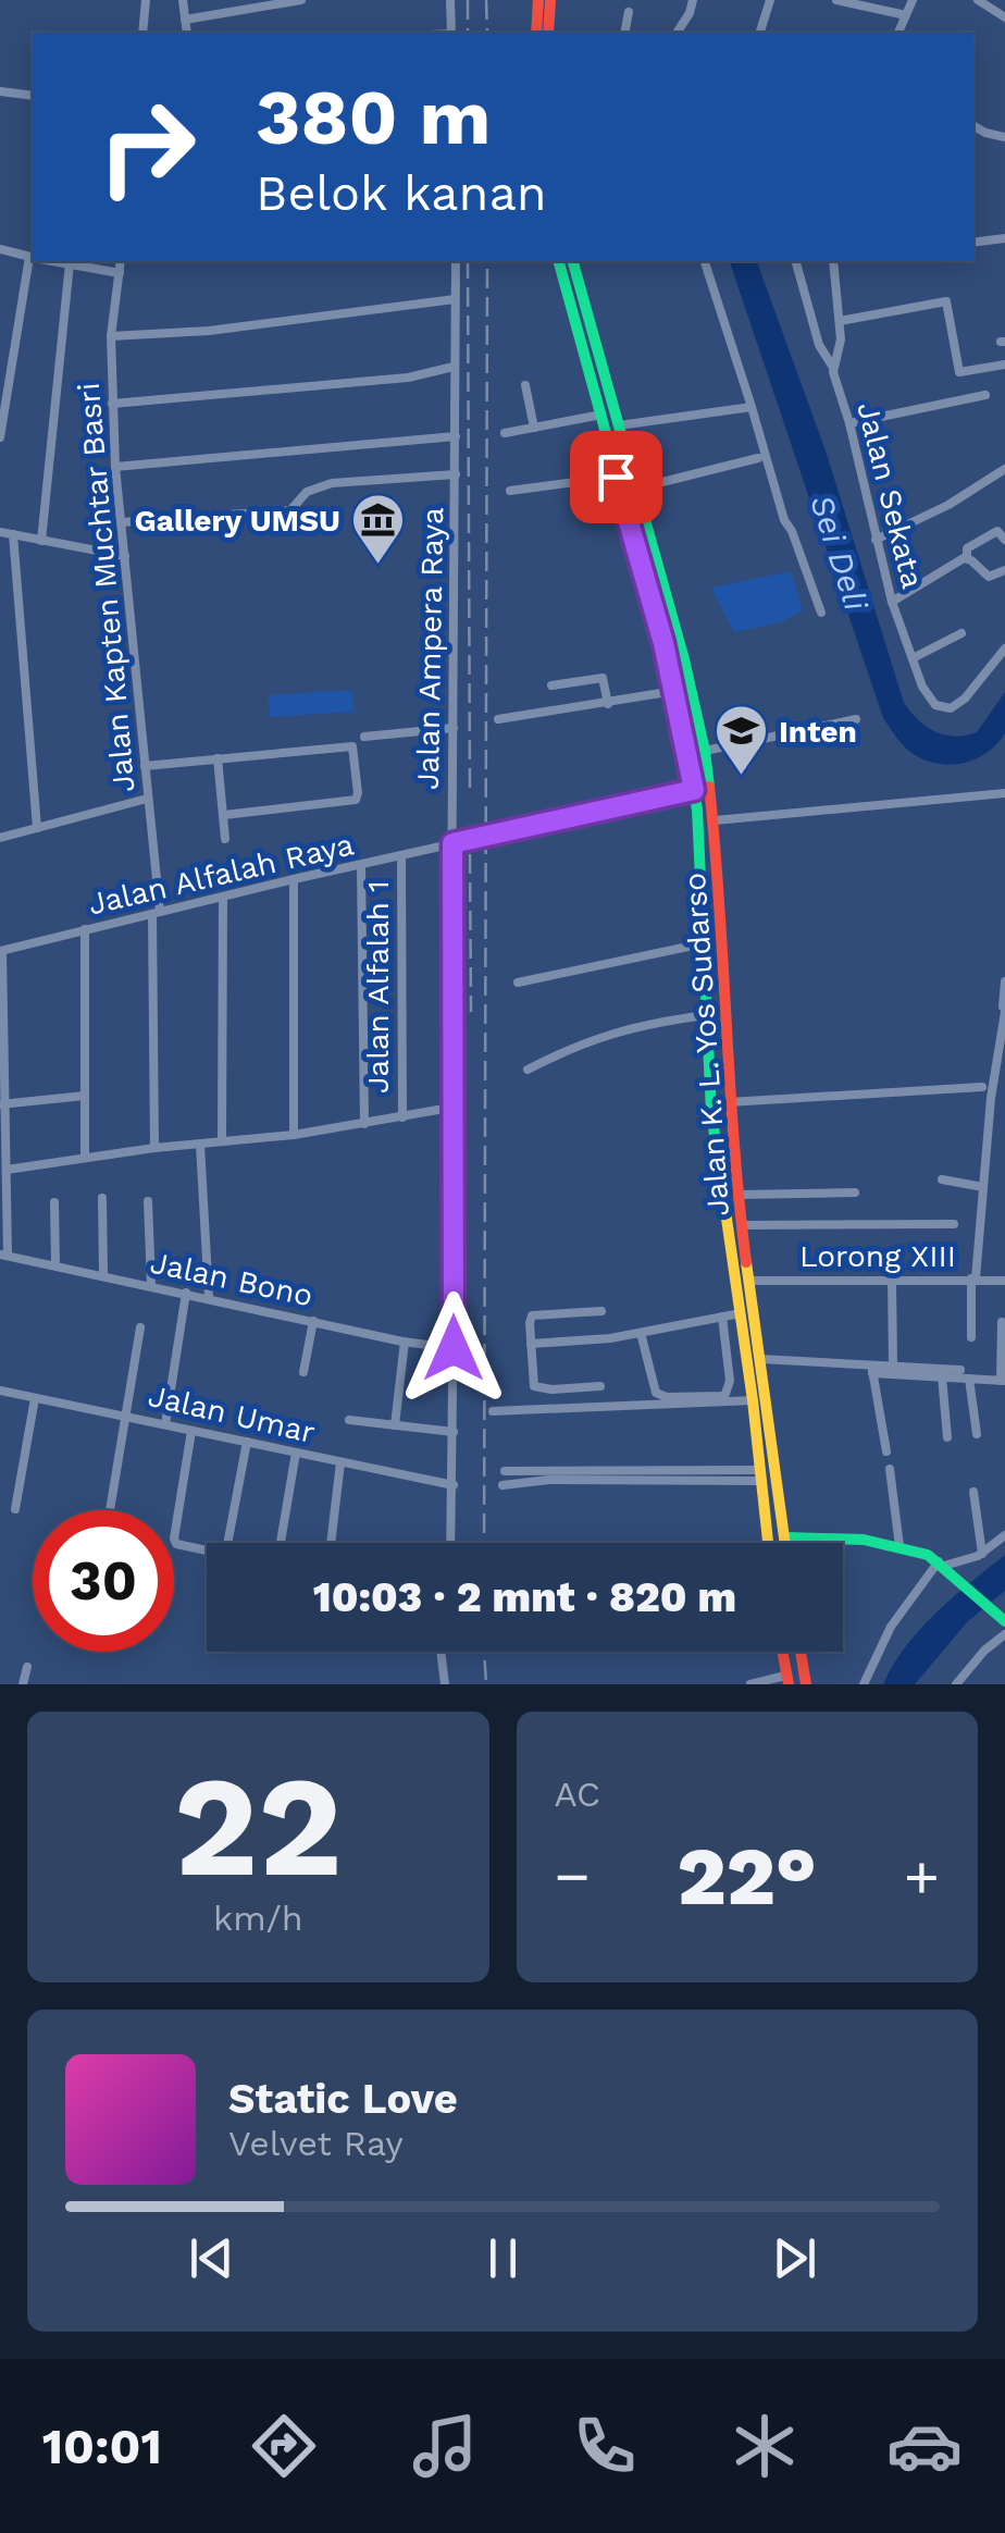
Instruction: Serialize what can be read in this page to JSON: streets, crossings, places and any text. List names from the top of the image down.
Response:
{
  "streets": {
    "main road": ["Jalan K. L. Yos Sudarso"],
    "street": [
      "Jalan Sekata",
      "Jalan Kapten Muchtar Basri",
      "Jalan Ampera Raya",
      "Jalan Alfalah Raya",
      "Jalan Alfalah 1",
      "Lorong XIII",
      "Jalan Bono",
      "Jalan Umar"
    ]
  },
  "crossings": [
    ["Jalan Kapten Muchtar Basri", "Jalan Alfalah Raya"],
    ["Jalan Ampera Raya", "Jalan Alfalah Raya"],
    ["Jalan Ampera Raya", "Jalan Bono"],
    ["Jalan Ampera Raya", "Jalan Umar"],
    ["Jalan Alfalah Raya", "Jalan Alfalah 1"],
    ["Jalan Alfalah Raya", "Jalan K. L. Yos Sudarso"],
    ["Jalan K. L. Yos Sudarso", "Lorong XIII"]
  ],
  "water": ["Sei Deli"],
  "places": {
    "museum": ["Gallery UMSU"],
    "school or university": ["Inten"]
  },
  "page": {
    "turn": ["380 m", "Belok kanan"],
    "limit": "30",
    "trip": "10:03 · 2 mnt · 820 m",
    "tile": [
      ["22", "km/h"],
      "AC"
    ],
    "heat": ["−", "22°", "+"],
    "song": ["Static Love", "Velvet Ray"],
    "tabs": "10:01"
  }
}
